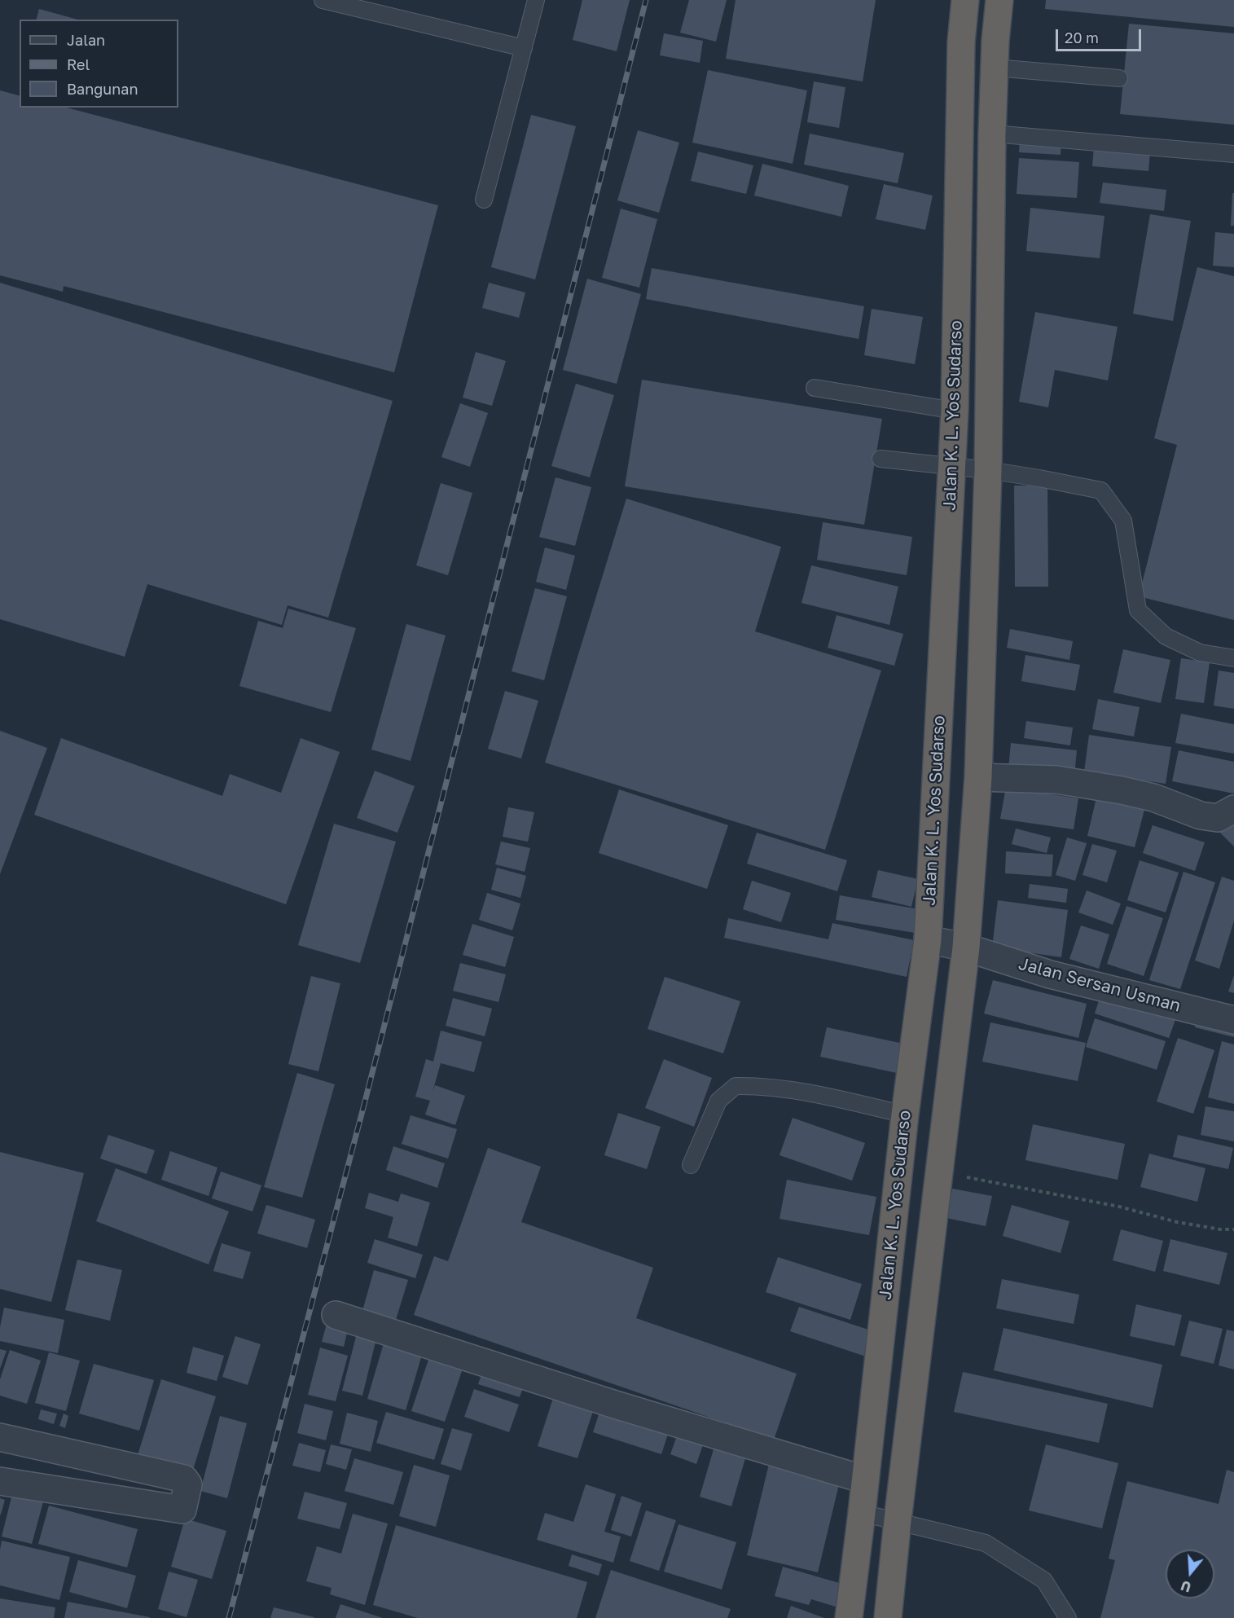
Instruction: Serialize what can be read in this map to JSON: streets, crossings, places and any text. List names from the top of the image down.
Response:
{
  "streets": {
    "highway": ["Jalan K. L. Yos Sudarso"],
    "street": ["Jalan Sersan Usman"]
  },
  "crossings": [
    ["Jalan K. L. Yos Sudarso", "Jalan Sersan Usman"]
  ],
  "legend": ["Jalan", "Rel", "Bangunan"],
  "scale_bar": "20 m",
  "north": "bottom"
}
